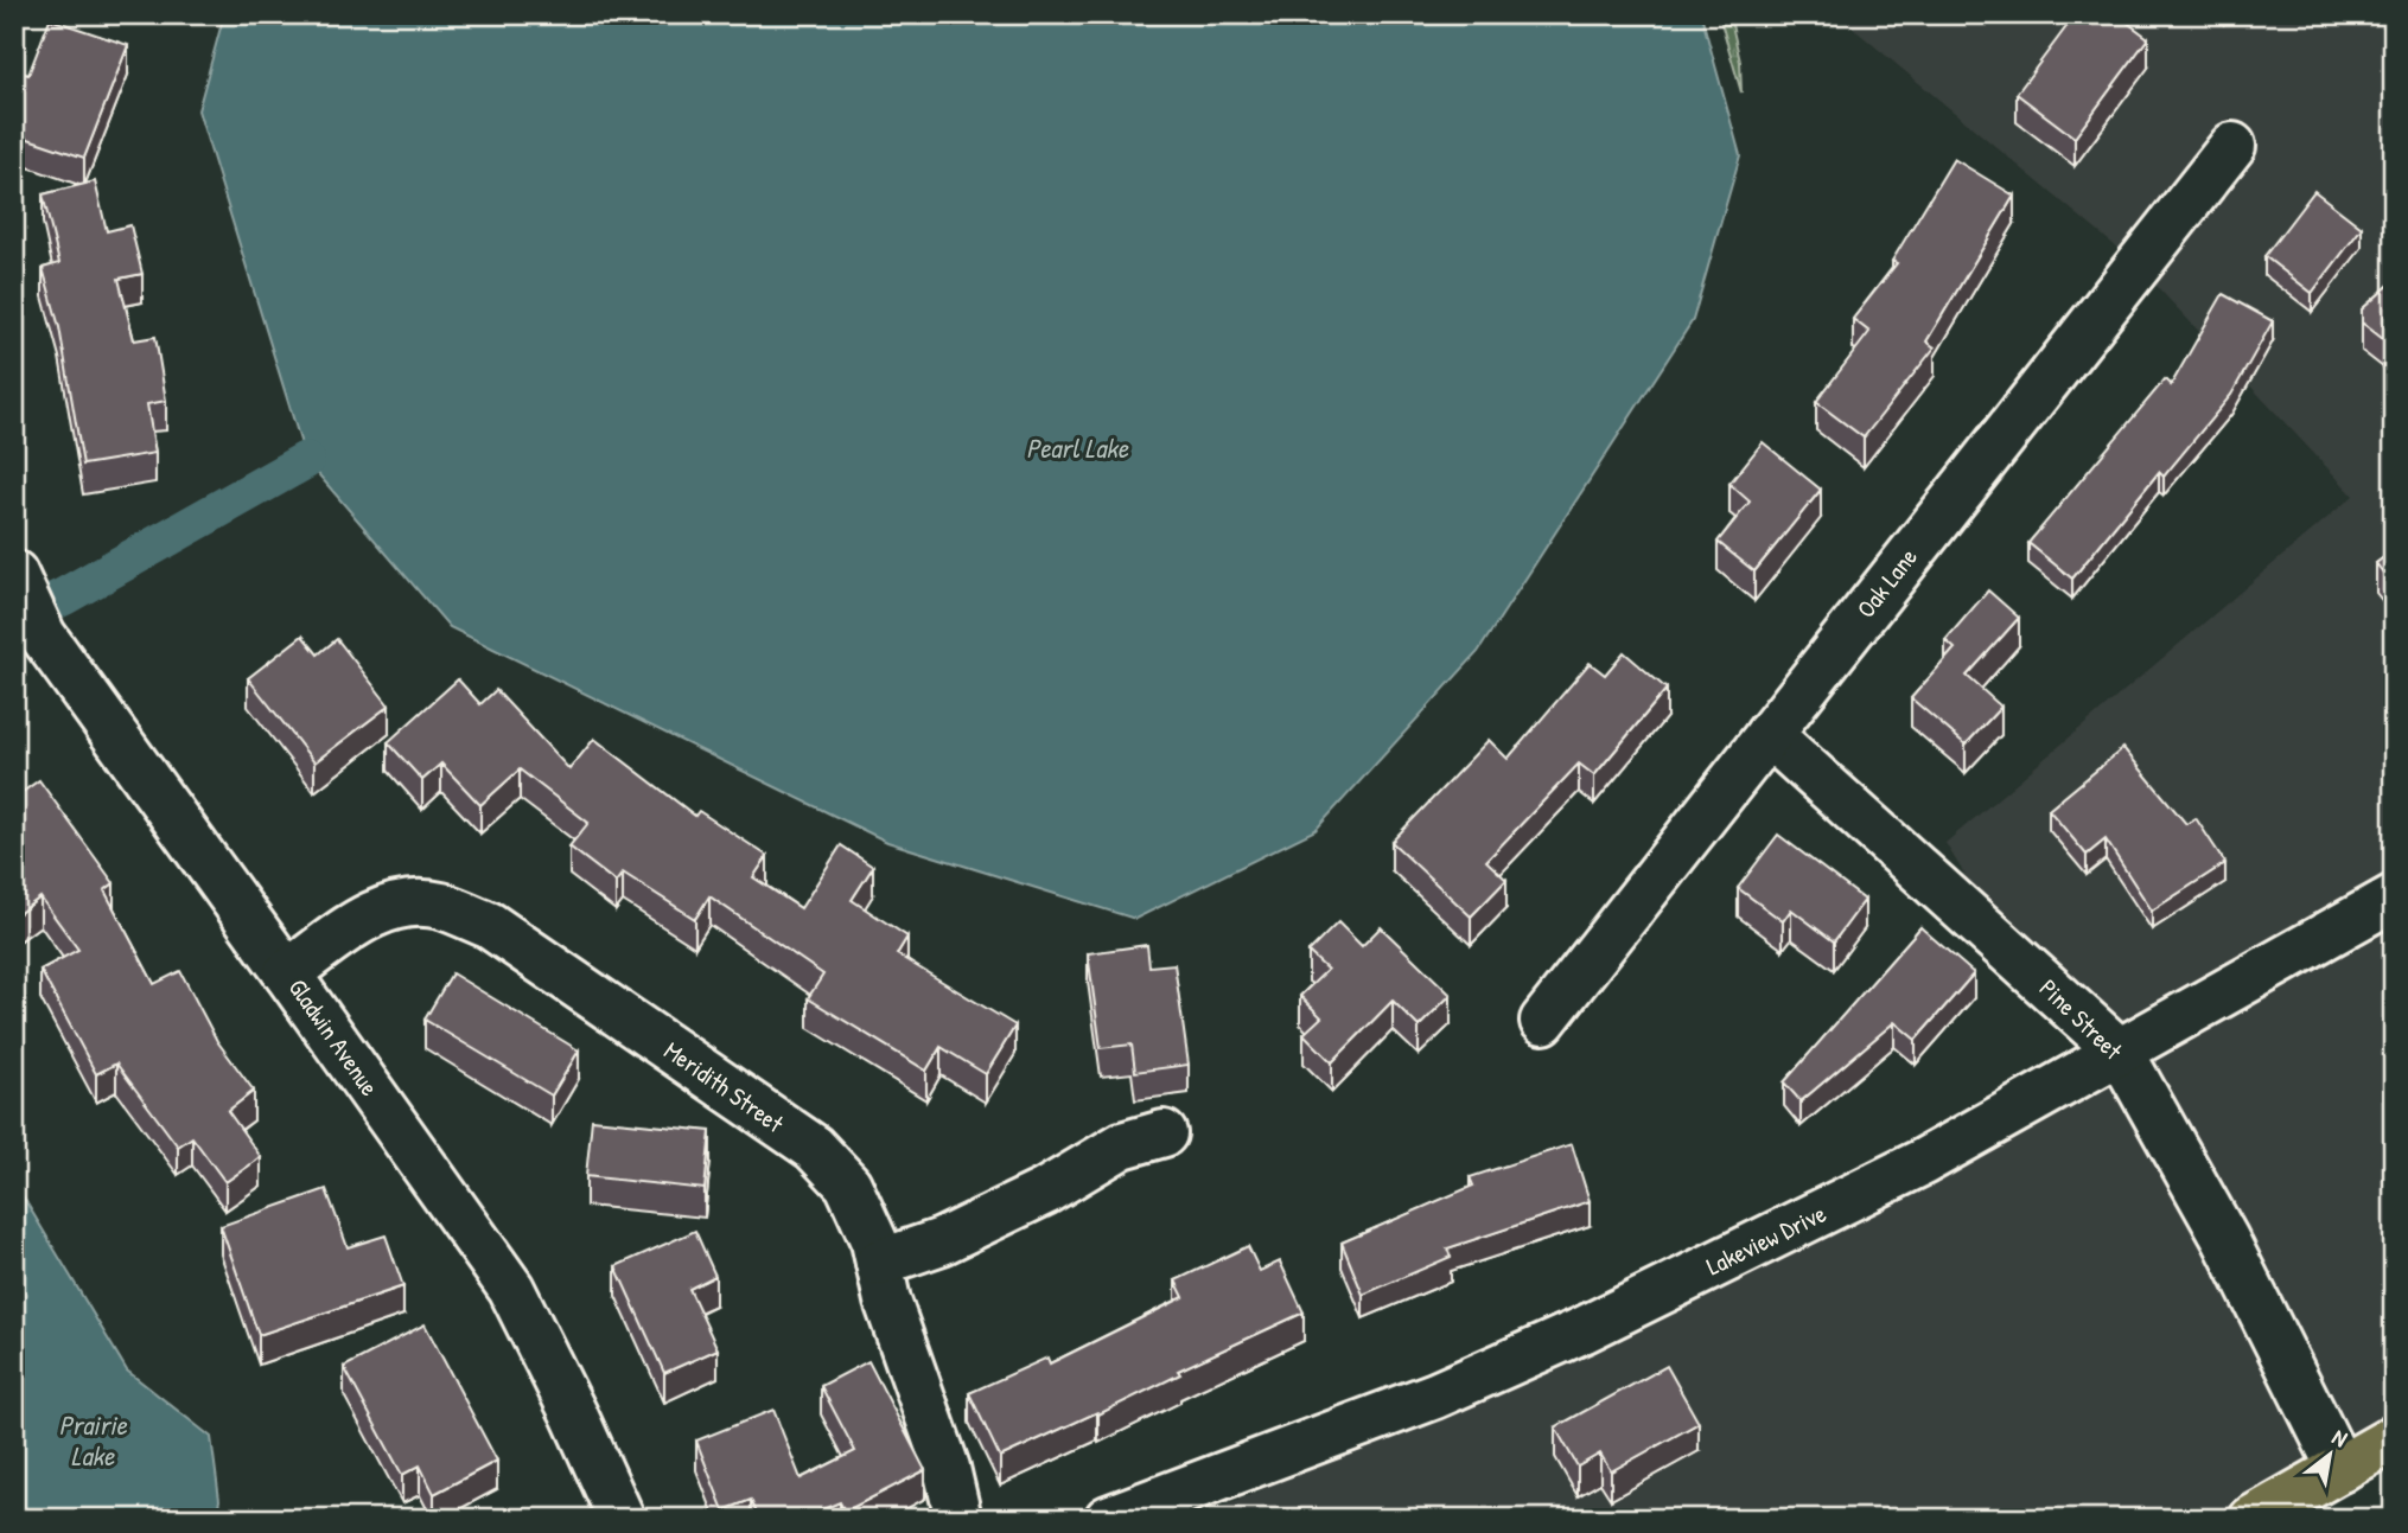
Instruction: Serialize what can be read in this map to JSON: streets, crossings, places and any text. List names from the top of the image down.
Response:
{
  "streets": {
    "street": [
      "Oak Lane",
      "Pine Street",
      "Gladwin Avenue",
      "Meridith Street",
      "Lakeview Drive"
    ]
  },
  "crossings": [
    ["Oak Lane", "Pine Street"],
    ["Pine Street", "Lakeview Drive"],
    ["Gladwin Avenue", "Meridith Street"]
  ],
  "water": ["Pearl Lake", "Prairie Lake"],
  "north": "top right"
}
